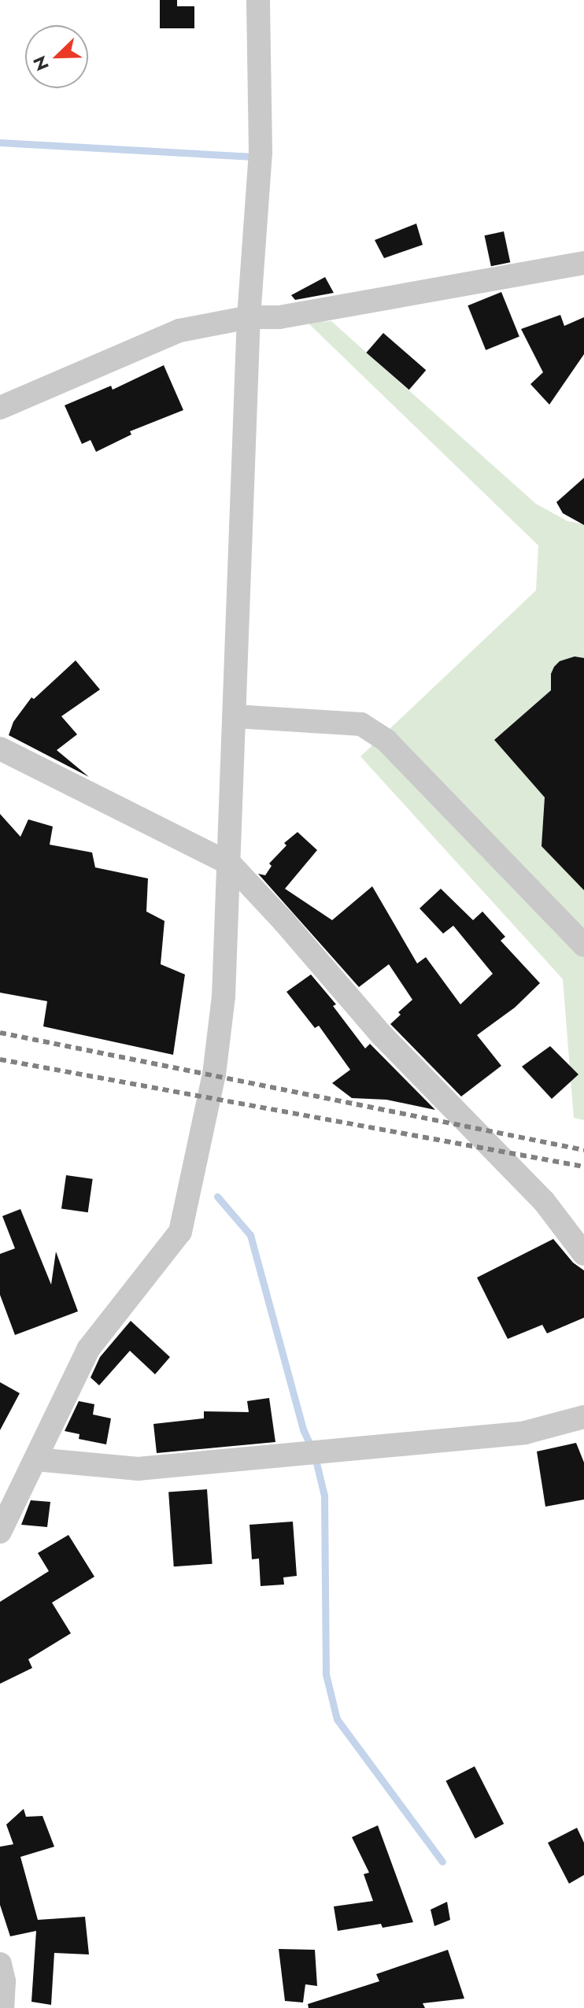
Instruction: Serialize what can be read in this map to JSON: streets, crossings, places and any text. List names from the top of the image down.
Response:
{
  "north": "bottom left"
}
